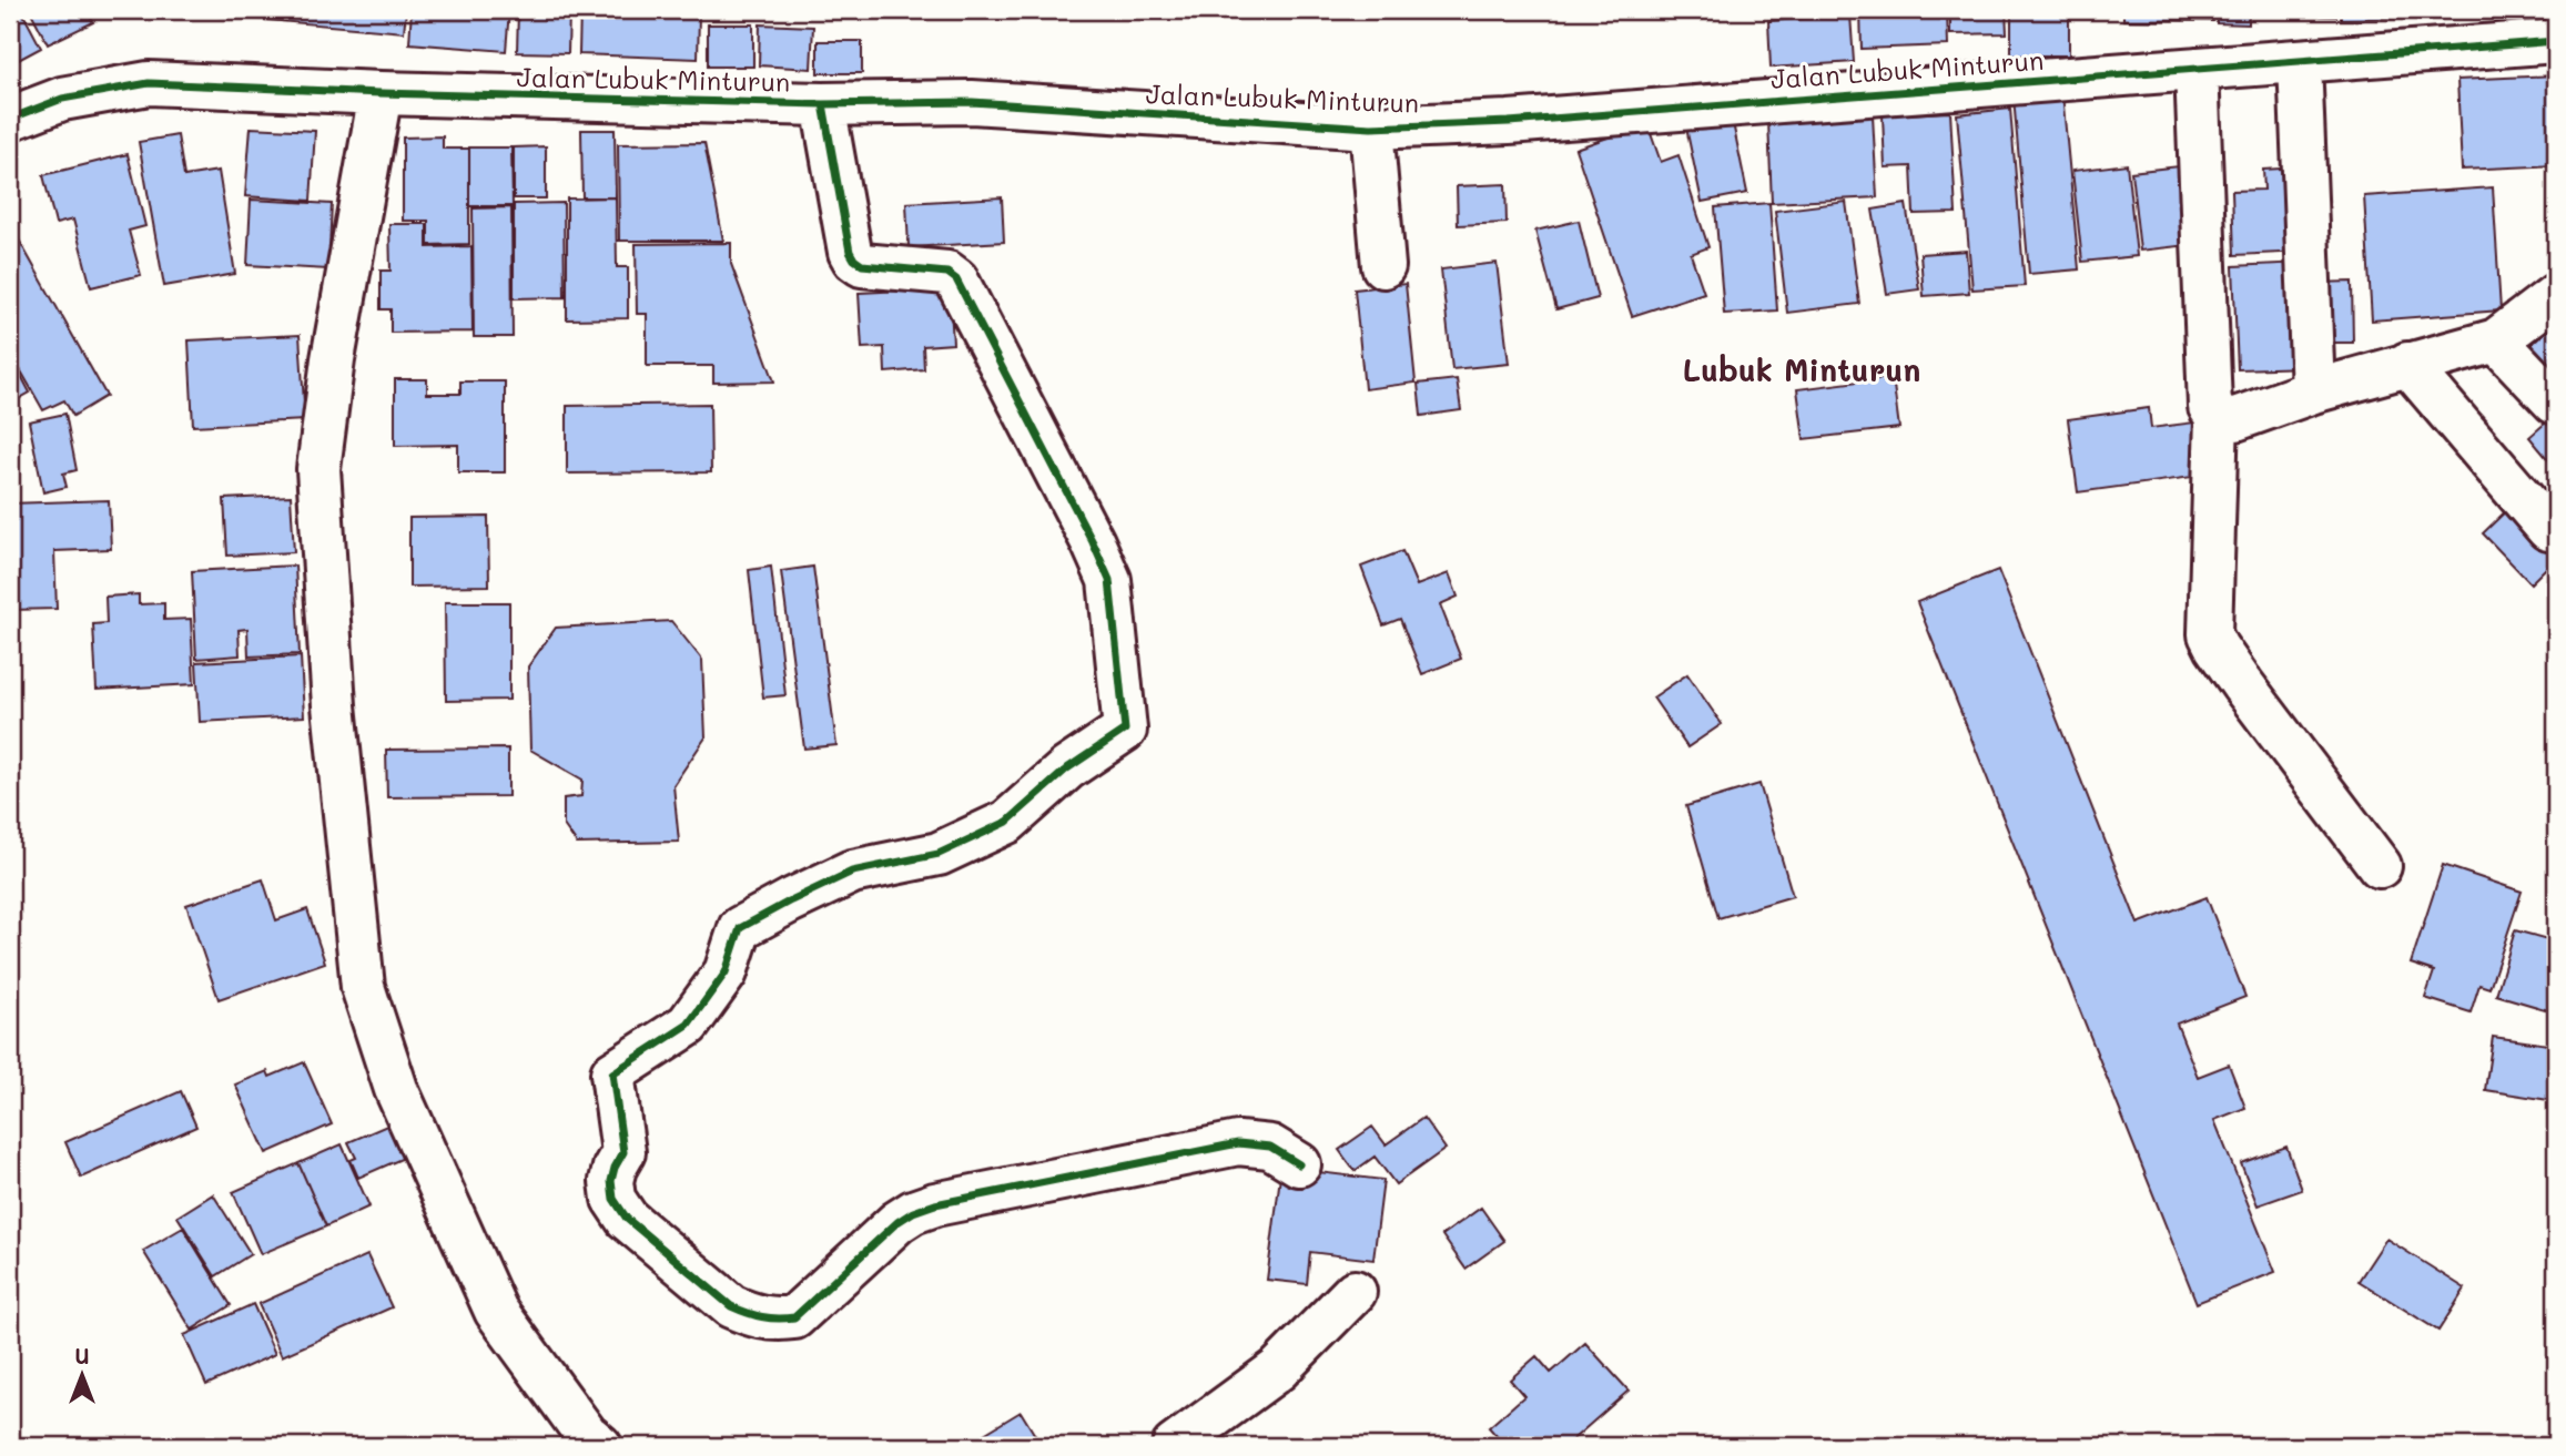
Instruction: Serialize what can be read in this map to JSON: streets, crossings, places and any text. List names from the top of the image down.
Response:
{
  "streets": {
    "street": ["Jalan Lubuk Minturun"]
  },
  "districts": ["Lubuk Minturun"],
  "north": "top"
}
